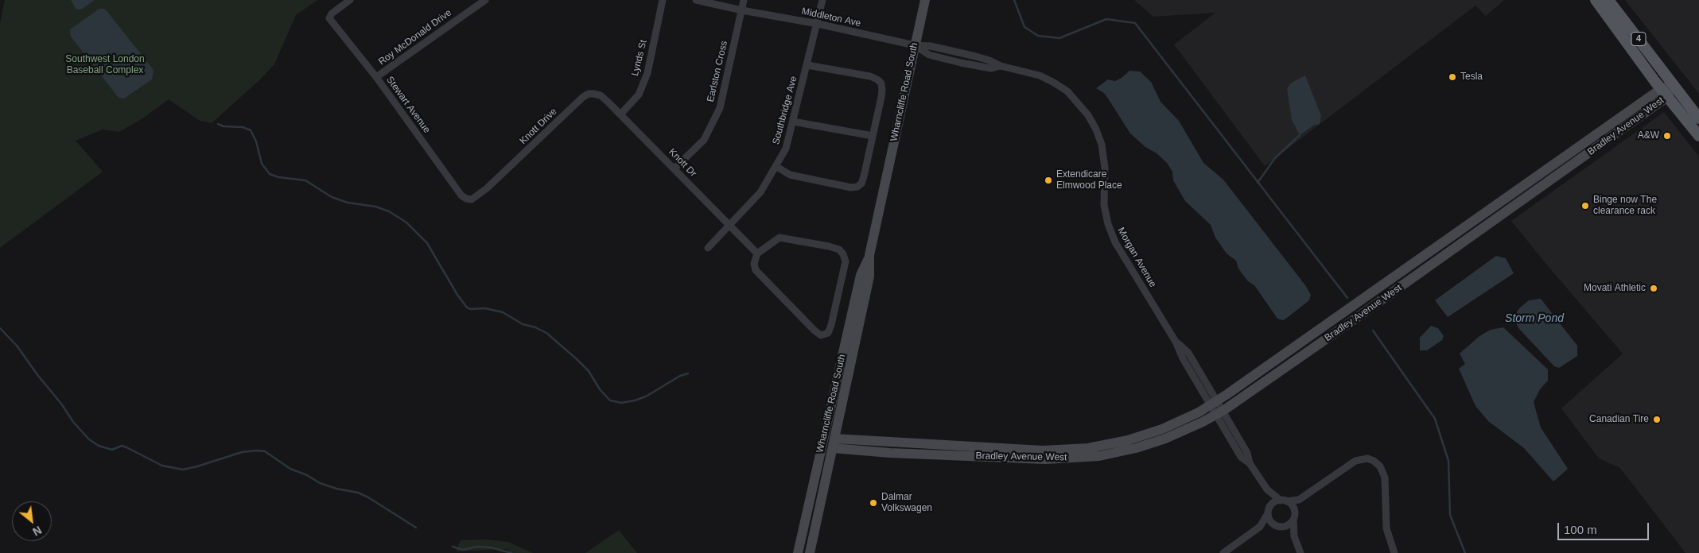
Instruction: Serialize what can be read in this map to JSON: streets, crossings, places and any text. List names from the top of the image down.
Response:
{
  "streets": {
    "main road": ["4", "Wharncliffe Road South", "Bradley Avenue West"],
    "street": [
      "Middleton Ave",
      "Roy McDonald Drive",
      "Lynds St",
      "Earlston Cross",
      "Stewart Avenue",
      "Southbridge Ave",
      "Knott Drive",
      "Knott Dr",
      "Morgan Avenue"
    ]
  },
  "crossings": [
    ["Middleton Ave", "Earlston Cross"],
    ["Middleton Ave", "Wharncliffe Road South"],
    ["Middleton Ave", "Southbridge Ave"],
    ["Middleton Ave", "Morgan Avenue"],
    ["Roy McDonald Drive", "Stewart Avenue"],
    ["4", "Bradley Avenue West"],
    ["Lynds St", "Knott Drive"],
    ["Lynds St", "Knott Dr"],
    ["Earlston Cross", "Knott Dr"],
    ["Wharncliffe Road South", "Bradley Avenue West"],
    ["Wharncliffe Road South", "Morgan Avenue"],
    ["Stewart Avenue", "Knott Drive"],
    ["Southbridge Ave", "Knott Dr"],
    ["Knott Drive", "Knott Dr"],
    ["Bradley Avenue West", "Morgan Avenue"]
  ],
  "water": ["Storm Pond"],
  "parks": ["Southwest London Baseball Complex"],
  "places": [
    "Tesla",
    "A&W",
    "Extendicare Elmwood Place",
    "Binge now The clearance rack",
    "Movati Athletic",
    "Canadian Tire",
    "Dalmar Volkswagen"
  ],
  "scale_bar": "100 m",
  "north": "bottom right"
}
